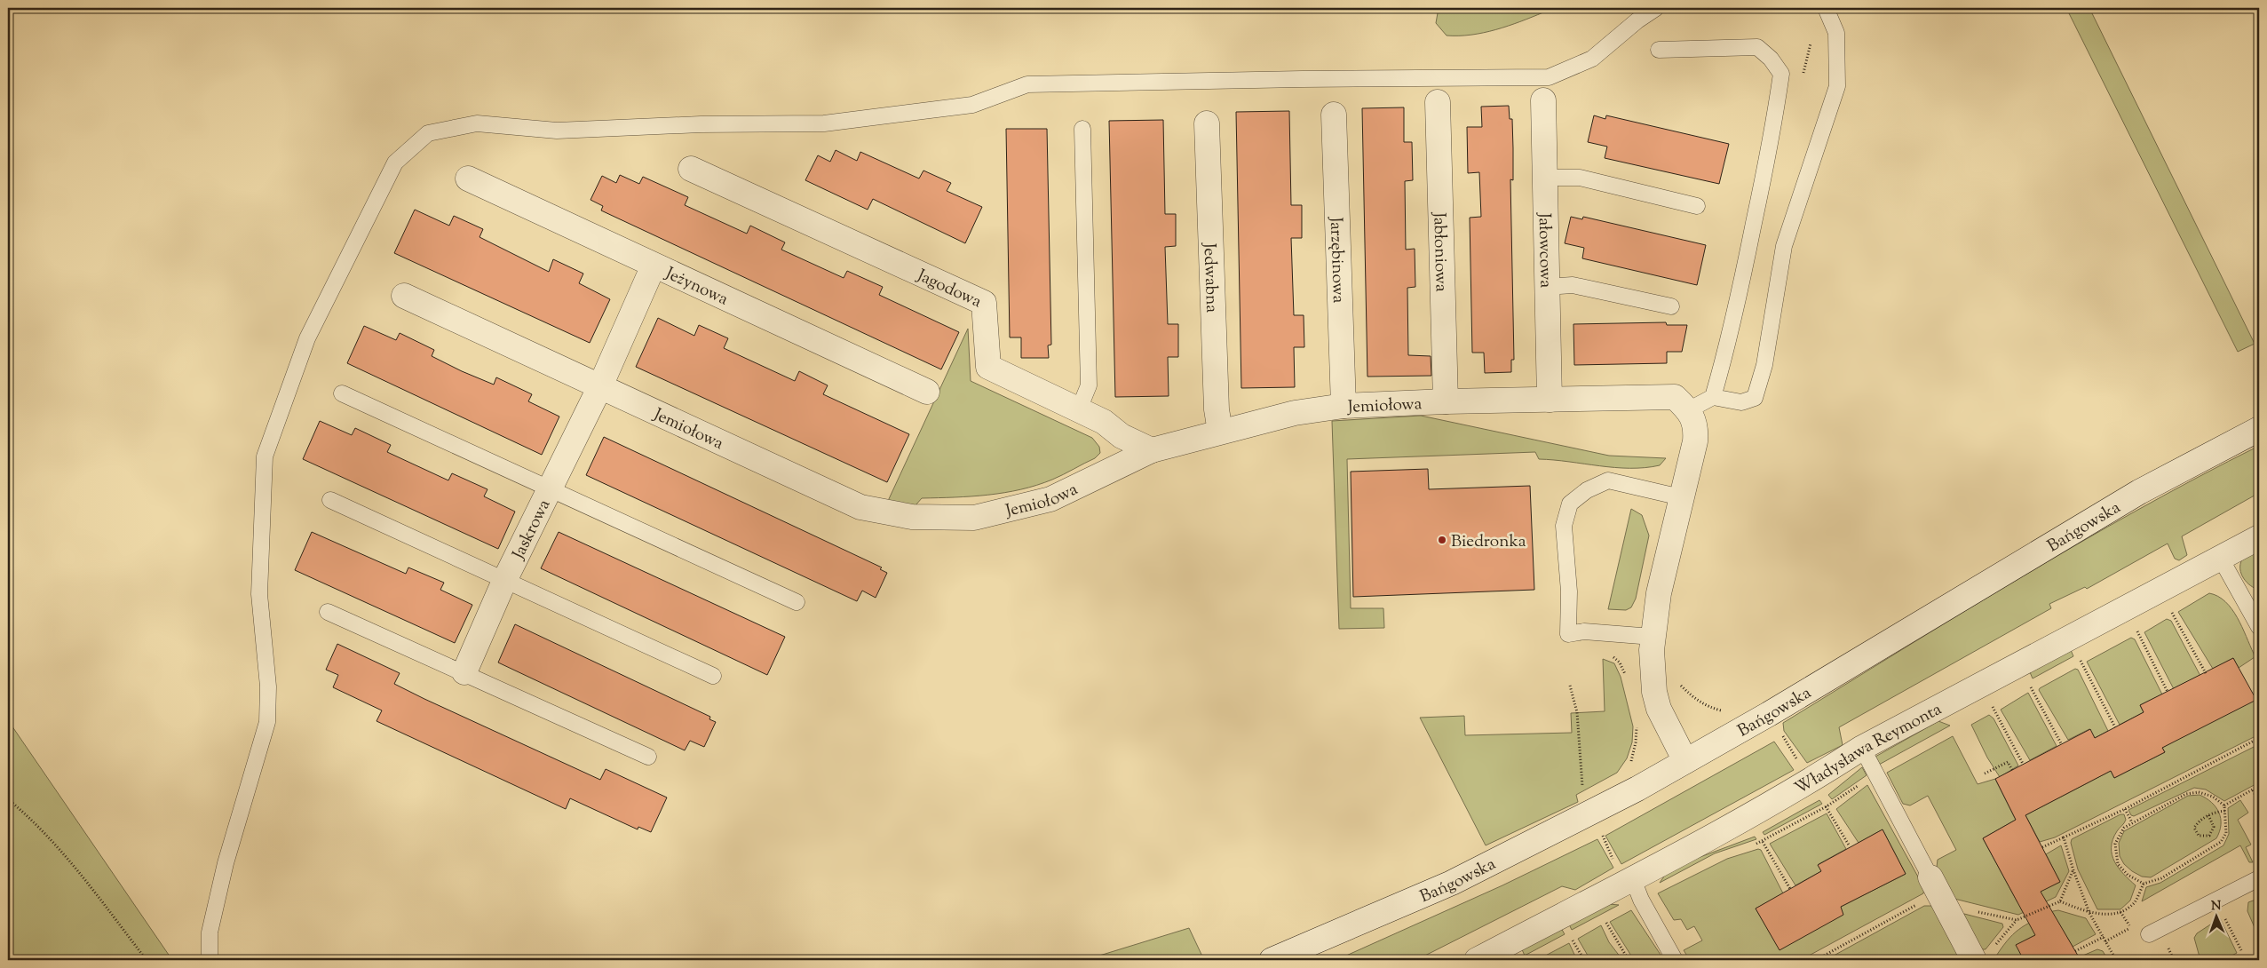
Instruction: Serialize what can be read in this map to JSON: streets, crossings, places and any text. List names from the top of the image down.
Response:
{
  "streets": {
    "street": [
      "Jałowcowa",
      "Jabłoniowa",
      "Jarzębinowa",
      "Jedwabna",
      "Jeżynowa",
      "Jagodowa",
      "Jemiołowa",
      "Bańgowska",
      "Jaskrowa",
      "Władysława Reymonta"
    ]
  },
  "crossings": [
    ["Jałowcowa", "Jemiołowa"],
    ["Jabłoniowa", "Jemiołowa"],
    ["Jarzębinowa", "Jemiołowa"],
    ["Jedwabna", "Jemiołowa"],
    ["Jeżynowa", "Jaskrowa"],
    ["Jagodowa", "Jemiołowa"],
    ["Jemiołowa", "Jaskrowa"]
  ],
  "places": ["Biedronka"],
  "north": "top"
}
